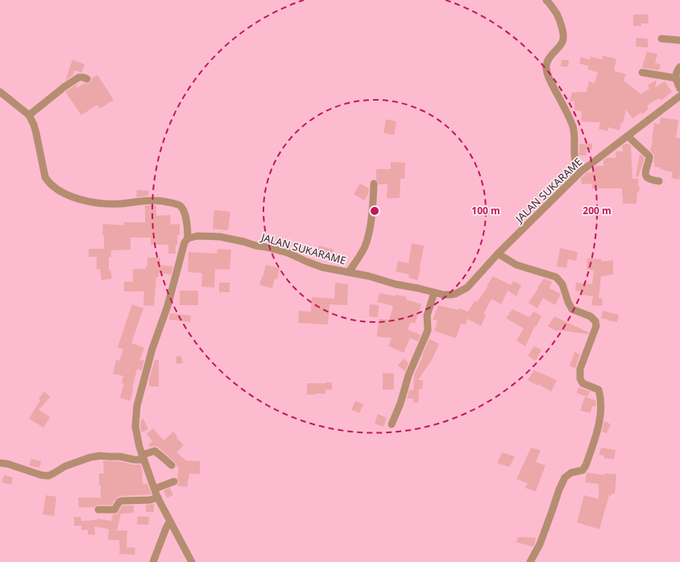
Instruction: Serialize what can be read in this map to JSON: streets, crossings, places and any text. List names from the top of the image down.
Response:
{
  "streets": {
    "street": ["JALAN SUKARAME"]
  },
  "rings": ["100 m", "200 m"]
}
